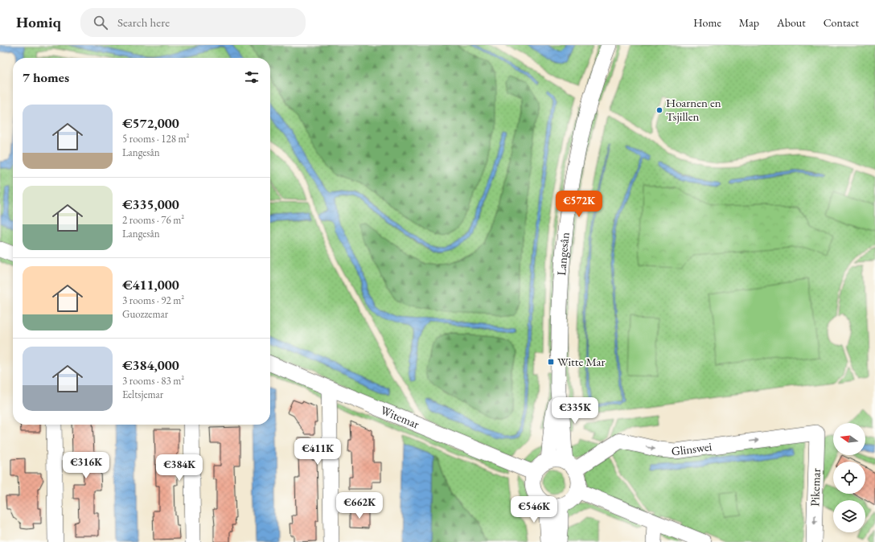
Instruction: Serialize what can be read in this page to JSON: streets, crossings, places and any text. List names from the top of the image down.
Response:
{
  "streets": {
    "street": [
      "Langesân",
      "Witemar",
      "Glinswei",
      "Pikemar"
    ]
  },
  "crossings": [
    ["Langesân", "Witemar"],
    ["Langesân", "Glinswei"],
    ["Witemar", "Glinswei"],
    ["Glinswei", "Pikemar"]
  ],
  "one_way": ["Glinswei", "Pikemar"],
  "places": {
    "other": ["Hoarnen en Tsjillen"],
    "transit": ["Witte Mar"]
  },
  "north": "left",
  "page": {
    "header": "Homiq",
    "search": "Search here",
    "nav": [
      "Home",
      "Map",
      "About",
      "Contact"
    ],
    "heading": "7 homes",
    "list": [
      {
        "name": "€572,000",
        "note": "5 rooms · 128 m² · Langesân"
      },
      {
        "name": "€335,000",
        "note": "2 rooms · 76 m² · Langesân"
      },
      {
        "name": "€411,000",
        "note": "3 rooms · 92 m² · Guozzemar"
      },
      {
        "name": "€384,000",
        "note": "3 rooms · 83 m² · Eeltsjemar"
      }
    ],
    "price": [
      "€572K",
      "€335K",
      "€411K",
      "€316K",
      "€384K",
      "€662K",
      "€546K"
    ]
  }
}
